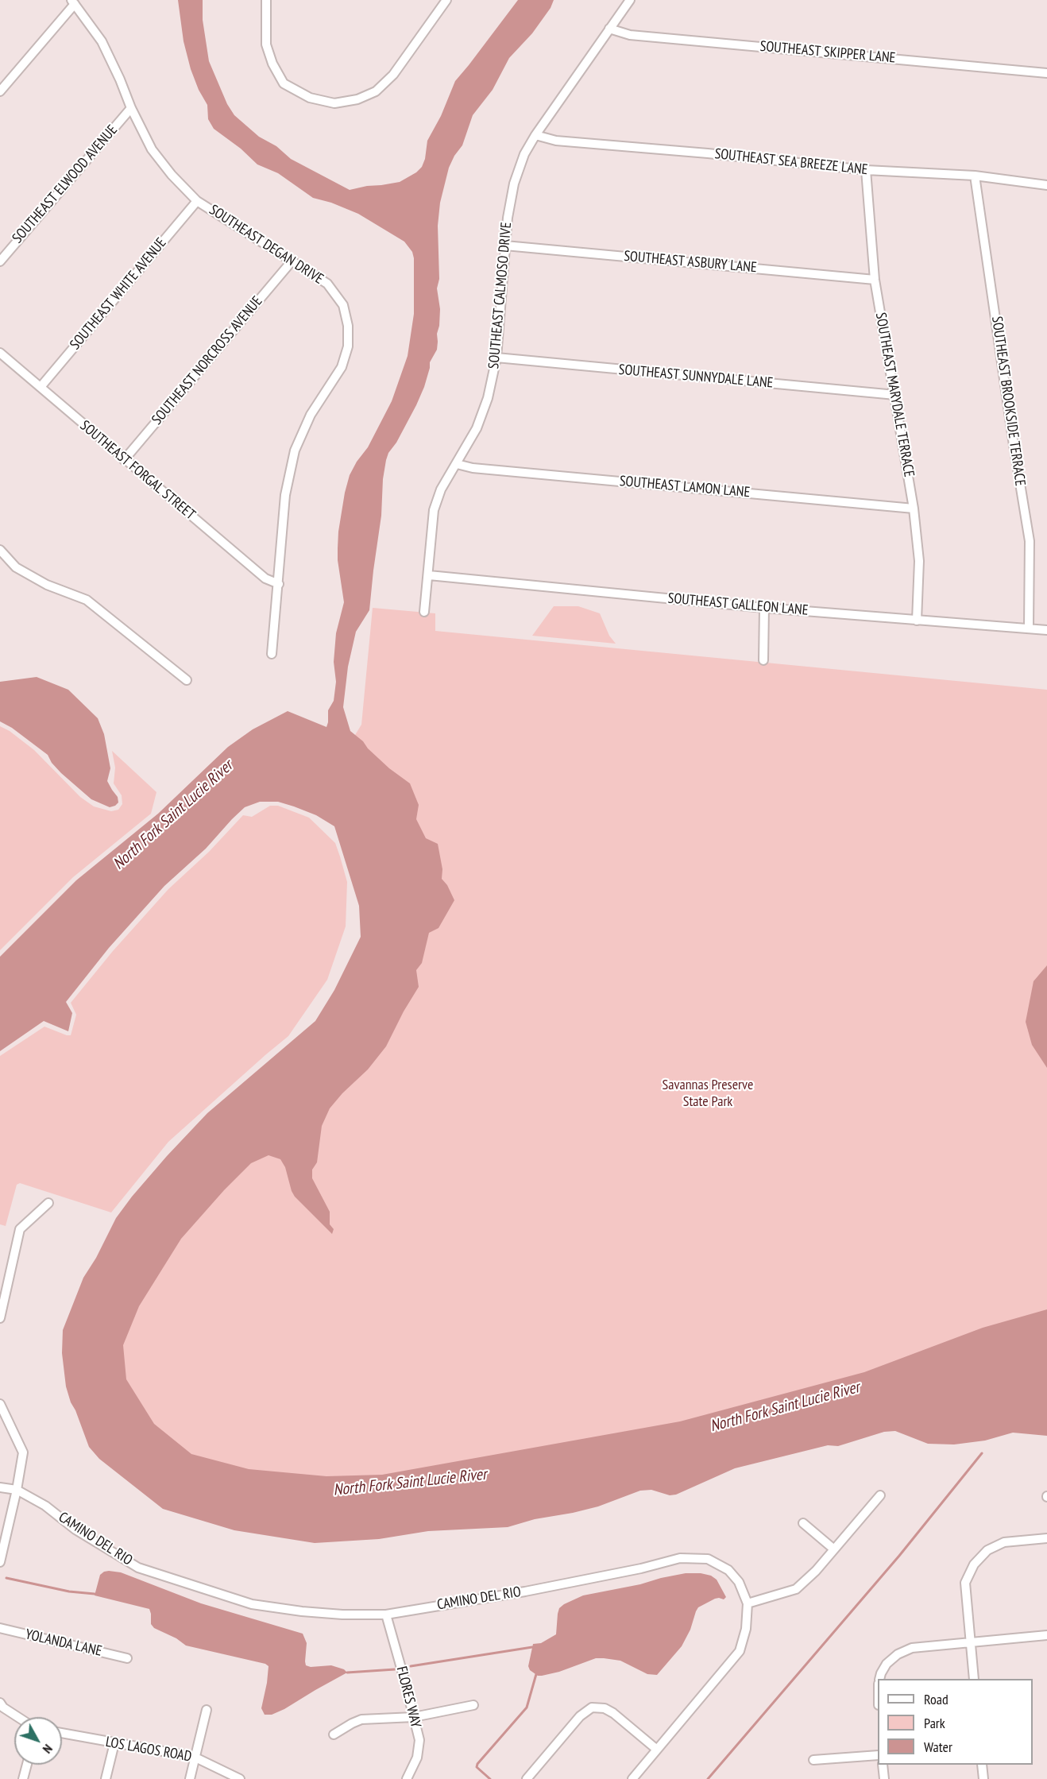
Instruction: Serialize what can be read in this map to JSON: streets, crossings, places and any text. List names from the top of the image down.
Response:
{
  "streets": {
    "street": [
      "SOUTHEAST SKIPPER LANE",
      "SOUTHEAST SEA BREEZE LANE",
      "SOUTHEAST ELWOOD AVENUE",
      "SOUTHEAST DEGAN DRIVE",
      "SOUTHEAST ASBURY LANE",
      "SOUTHEAST WHITE AVENUE",
      "SOUTHEAST CALMOSO DRIVE",
      "SOUTHEAST NORCROSS AVENUE",
      "SOUTHEAST SUNNYDALE LANE",
      "SOUTHEAST MARYDALE TERRACE",
      "SOUTHEAST BROOKSIDE TERRACE",
      "SOUTHEAST FORGAL STREET",
      "SOUTHEAST LAMON LANE",
      "SOUTHEAST GALLEON LANE",
      "CAMINO DEL RIO",
      "YOLANDA LANE",
      "FLORES WAY",
      "LOS LAGOS ROAD"
    ]
  },
  "crossings": [
    ["SOUTHEAST SKIPPER LANE", "SOUTHEAST CALMOSO DRIVE"],
    ["SOUTHEAST SEA BREEZE LANE", "SOUTHEAST CALMOSO DRIVE"],
    ["SOUTHEAST SEA BREEZE LANE", "SOUTHEAST MARYDALE TERRACE"],
    ["SOUTHEAST SEA BREEZE LANE", "SOUTHEAST BROOKSIDE TERRACE"],
    ["SOUTHEAST ELWOOD AVENUE", "SOUTHEAST DEGAN DRIVE"],
    ["SOUTHEAST DEGAN DRIVE", "SOUTHEAST WHITE AVENUE"],
    ["SOUTHEAST DEGAN DRIVE", "SOUTHEAST NORCROSS AVENUE"],
    ["SOUTHEAST DEGAN DRIVE", "SOUTHEAST FORGAL STREET"],
    ["SOUTHEAST ASBURY LANE", "SOUTHEAST CALMOSO DRIVE"],
    ["SOUTHEAST ASBURY LANE", "SOUTHEAST MARYDALE TERRACE"],
    ["SOUTHEAST WHITE AVENUE", "SOUTHEAST FORGAL STREET"],
    ["SOUTHEAST CALMOSO DRIVE", "SOUTHEAST SUNNYDALE LANE"],
    ["SOUTHEAST CALMOSO DRIVE", "SOUTHEAST LAMON LANE"],
    ["SOUTHEAST CALMOSO DRIVE", "SOUTHEAST GALLEON LANE"],
    ["SOUTHEAST NORCROSS AVENUE", "SOUTHEAST FORGAL STREET"],
    ["SOUTHEAST SUNNYDALE LANE", "SOUTHEAST MARYDALE TERRACE"],
    ["SOUTHEAST MARYDALE TERRACE", "SOUTHEAST LAMON LANE"],
    ["SOUTHEAST MARYDALE TERRACE", "SOUTHEAST GALLEON LANE"],
    ["SOUTHEAST BROOKSIDE TERRACE", "SOUTHEAST GALLEON LANE"],
    ["CAMINO DEL RIO", "FLORES WAY"]
  ],
  "water": ["North Fork Saint Lucie River"],
  "parks": ["Savannas Preserve State Park"],
  "legend": ["Road", "Park", "Water"],
  "north": "bottom right"
}
